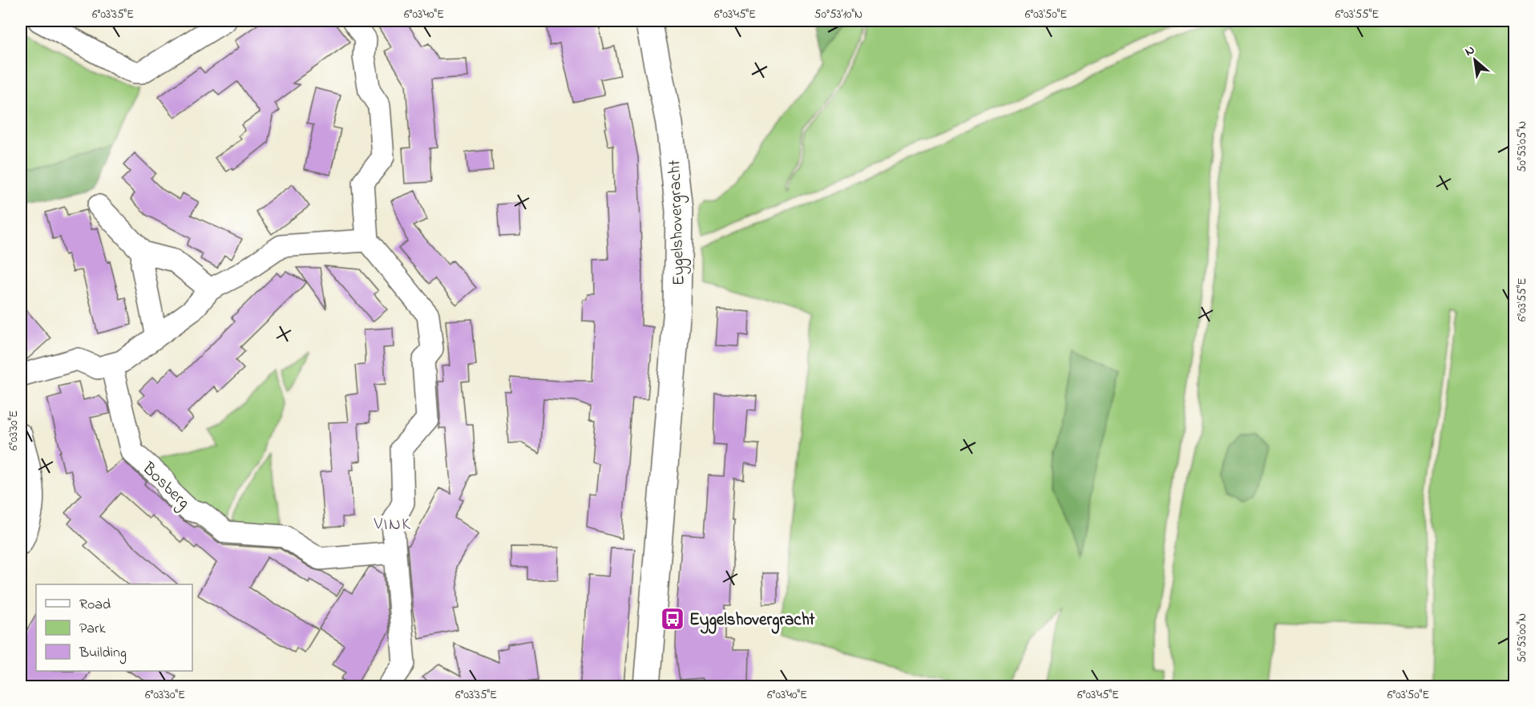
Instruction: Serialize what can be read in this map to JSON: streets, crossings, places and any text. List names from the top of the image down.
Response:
{
  "streets": {
    "street": ["Eygelshovergracht", "Bosberg"]
  },
  "districts": ["VINK"],
  "places": {
    "bus stop": ["Eygelshovergracht"]
  },
  "legend": ["Road", "Park", "Building"],
  "north": "top left",
  "coordinates": [
    "6°03'35\"E",
    "6°03'40\"E",
    "6°03'45\"E",
    "50°53'10\"N",
    "6°03'50\"E",
    "6°03'55\"E",
    "50°53'05\"N",
    "6°03'30\"E",
    "50°53'00\"N"
  ]
}
